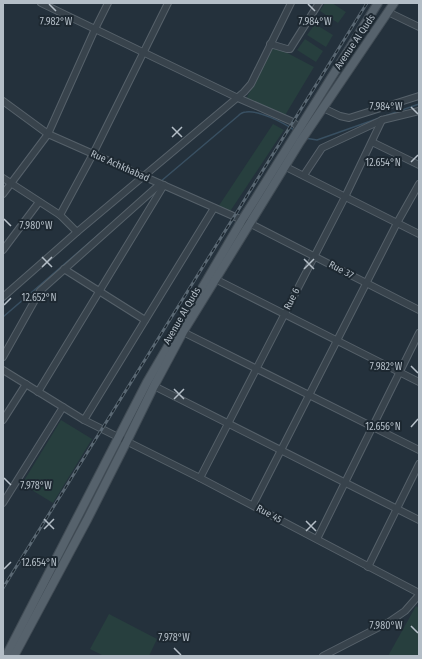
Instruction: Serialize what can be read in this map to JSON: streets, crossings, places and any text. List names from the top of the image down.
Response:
{
  "streets": {
    "main road": ["Avenue Al Quds"],
    "street": [
      "Rue Achkhabad",
      "Rue 37",
      "Rue 6",
      "Rue 45"
    ]
  },
  "crossings": [
    ["Avenue Al Quds", "Rue Achkhabad"],
    ["Avenue Al Quds", "Rue 37"],
    ["Avenue Al Quds", "Rue 45"],
    ["Rue Achkhabad", "Rue 37"],
    ["Rue 37", "Rue 6"],
    ["Rue 6", "Rue 45"]
  ],
  "coordinates": [
    "7.982°W",
    "7.984°W",
    "12.654°N",
    "7.980°W",
    "12.652°N",
    "12.656°N",
    "7.978°W"
  ]
}
